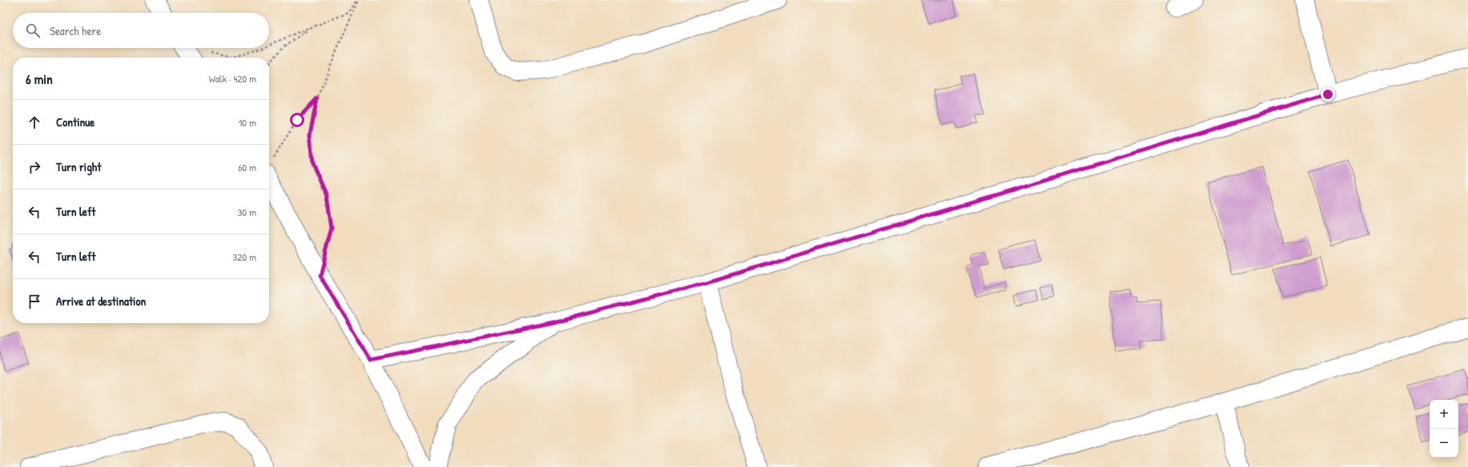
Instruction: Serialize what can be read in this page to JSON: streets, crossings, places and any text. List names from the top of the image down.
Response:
{
  "page": {
    "search": "Search here",
    "heading": ["6 min", "Walk · 420 m"],
    "list": [
      ["Continue", "10 m"],
      ["Turn right", "60 m"],
      ["Turn left", "30 m"],
      ["Turn left", "320 m"],
      "Arrive at destination"
    ],
    "map_buttons": ["+", "−"]
  }
}
